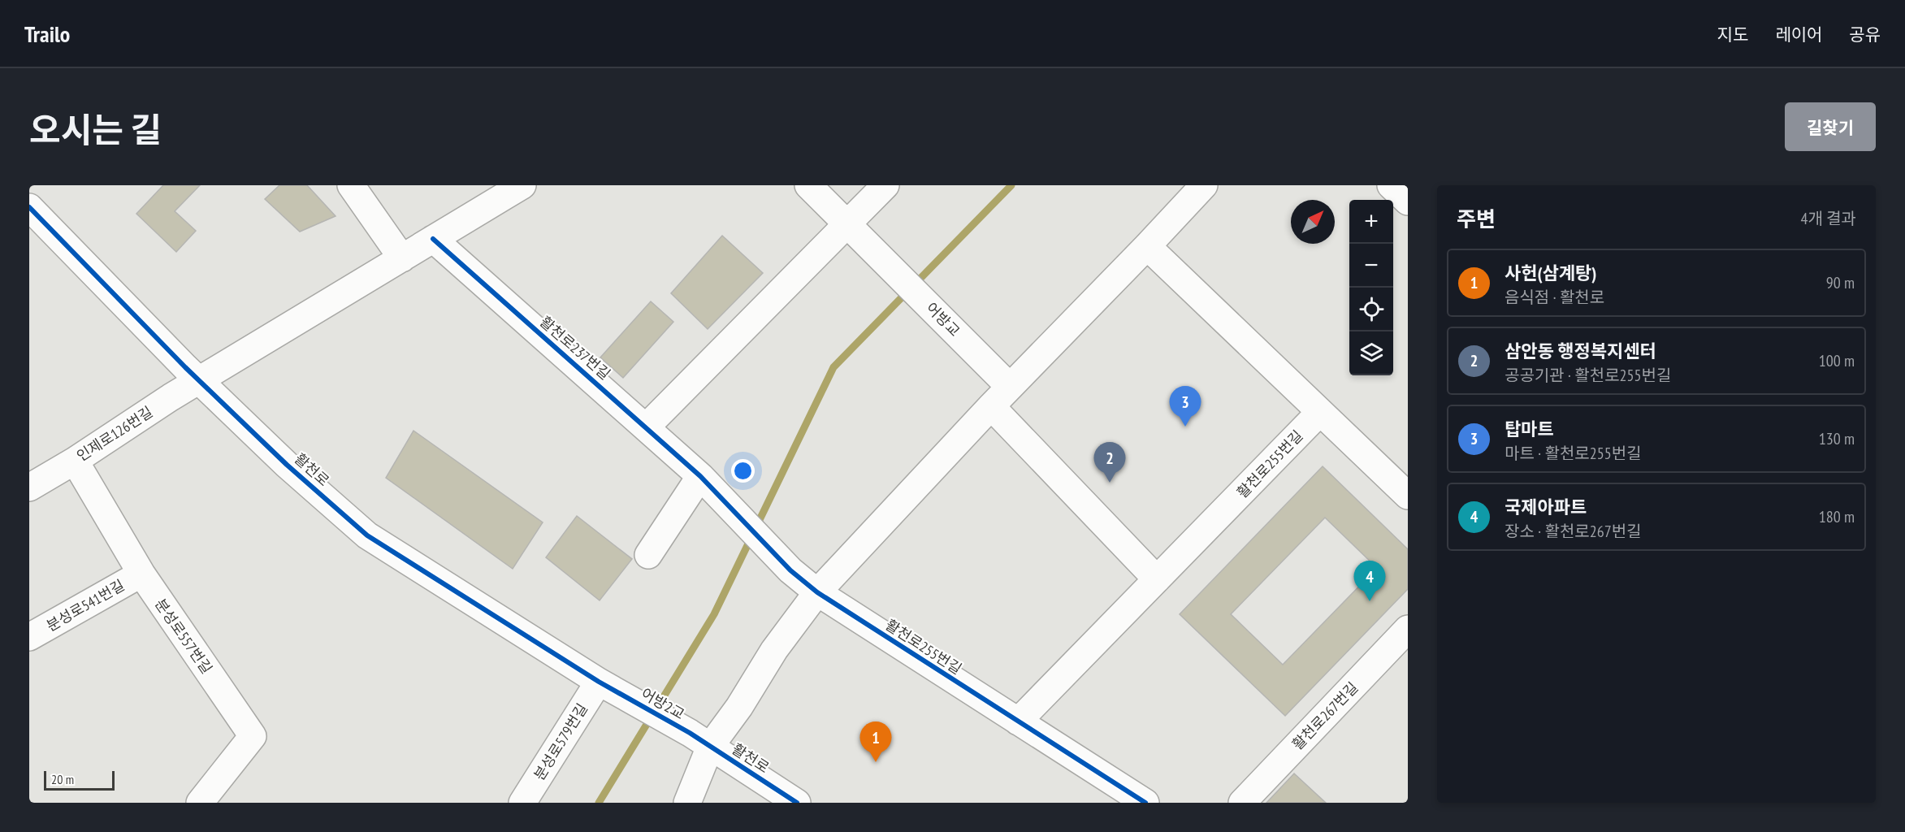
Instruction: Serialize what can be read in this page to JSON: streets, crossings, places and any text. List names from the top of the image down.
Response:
{
  "streets": {
    "street": [
      "어방교",
      "활천로237번길",
      "인제로126번길",
      "활천로255번길",
      "활천로",
      "분성로541번길",
      "분성로557번길",
      "어방2교",
      "활천로267번길",
      "분성로579번길"
    ]
  },
  "crossings": [
    ["활천로237번길", "활천로255번길"],
    ["인제로126번길", "활천로"],
    ["인제로126번길", "분성로557번길"],
    ["활천로", "어방2교"],
    ["활천로", "분성로579번길"],
    ["분성로541번길", "분성로557번길"]
  ],
  "scale_bar": "20 m",
  "north": "top right",
  "page": {
    "header": "Trailo",
    "nav": ["지도", "레이어", "공유"],
    "title": "오시는 길",
    "buttons": "길찾기",
    "heading": ["주변", "4개 결과"],
    "map_buttons": ["+", "−"],
    "list": [
      {
        "mark": "1",
        "name": "사헌(삼계탕)",
        "note": "음식점 · 활천로",
        "value": "90 m"
      },
      {
        "mark": "2",
        "name": "삼안동 행정복지센터",
        "note": "공공기관 · 활천로255번길",
        "value": "100 m"
      },
      {
        "mark": "3",
        "name": "탑마트",
        "note": "마트 · 활천로255번길",
        "value": "130 m"
      },
      {
        "mark": "4",
        "name": "국제아파트",
        "note": "장소 · 활천로267번길",
        "value": "180 m"
      }
    ],
    "pins": [
      "3",
      "2",
      "4",
      "1"
    ],
    "scale": "20 m"
  }
}
